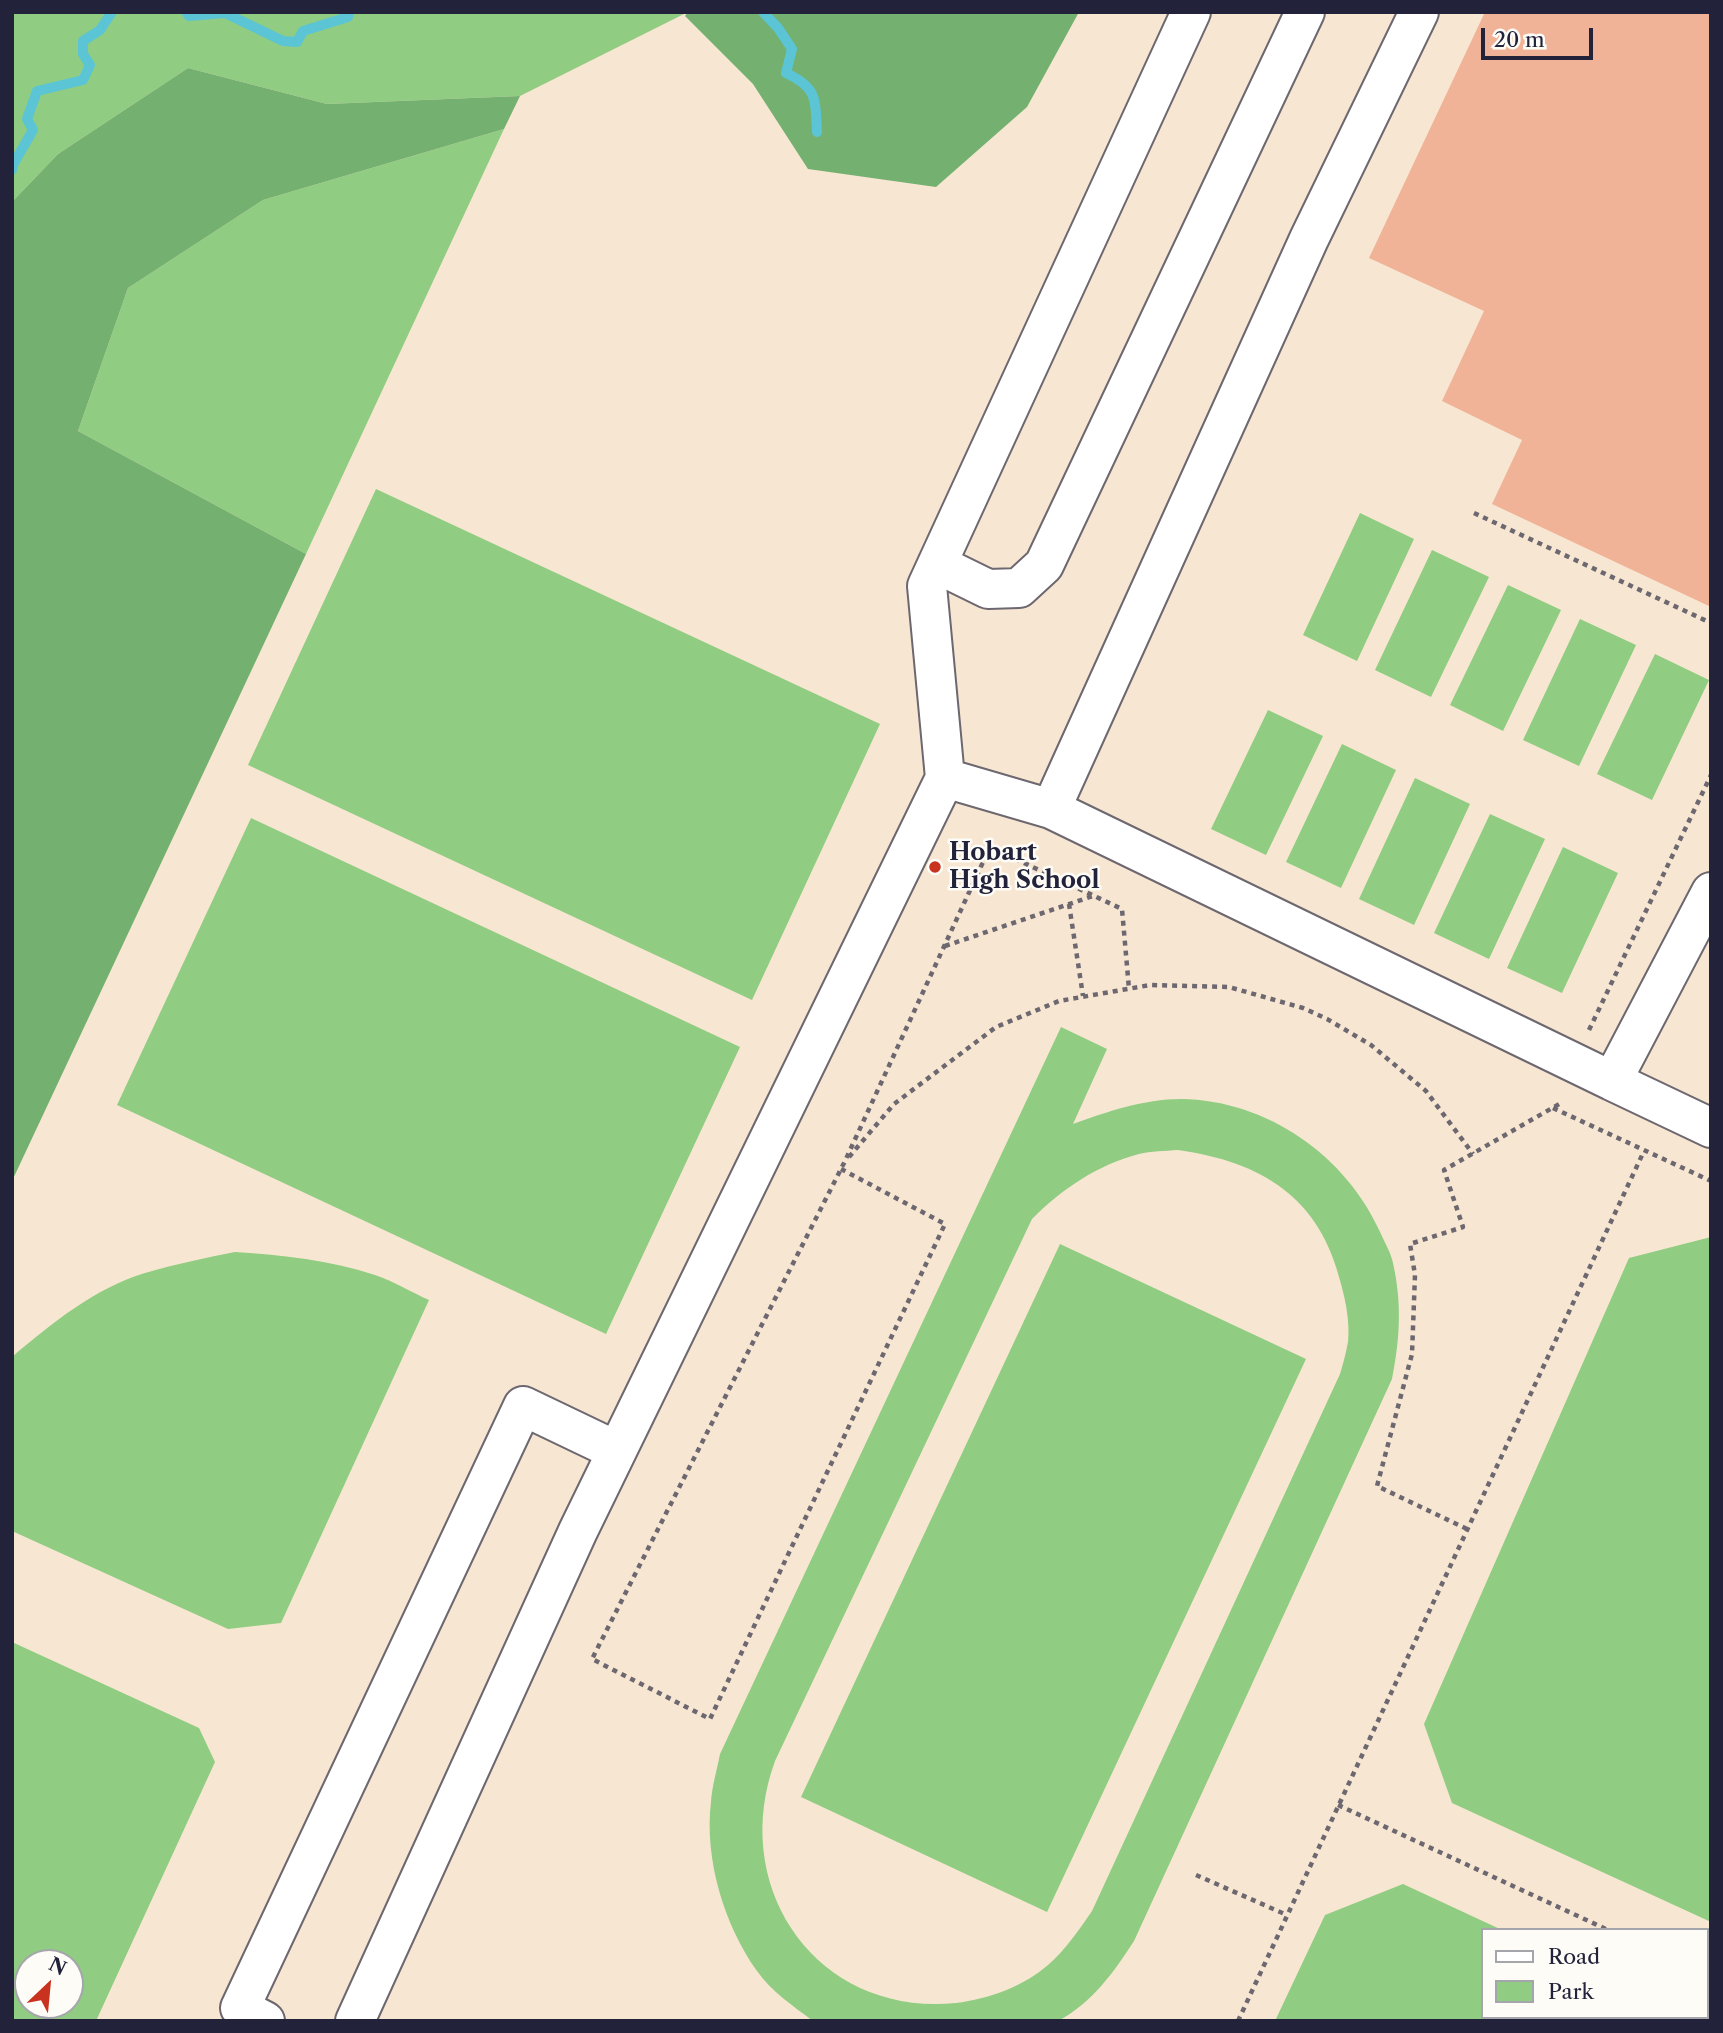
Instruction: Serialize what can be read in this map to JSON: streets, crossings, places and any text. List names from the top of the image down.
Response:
{
  "places": ["Hobart High School"],
  "legend": ["Road", "Park"],
  "scale_bar": "20 m",
  "north": "top right"
}
